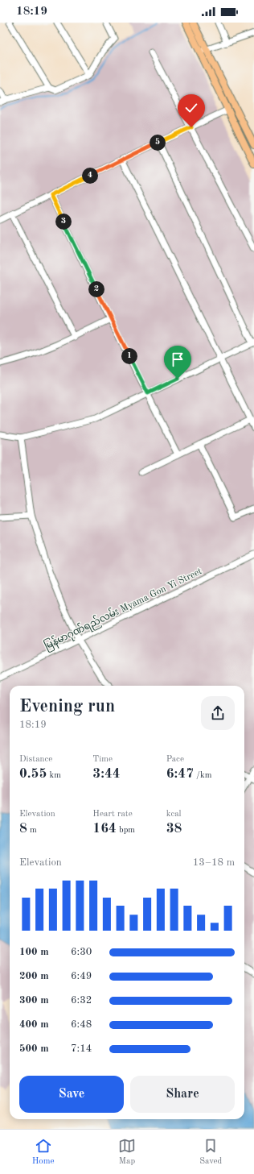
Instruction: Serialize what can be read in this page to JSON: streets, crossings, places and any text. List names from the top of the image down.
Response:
{
  "streets": {
    "street": ["မြန်မာဂုဏ်ရည်လမ်း Myama Gon Yi Street"]
  },
  "page": {
    "status": "18:19",
    "pins": [
      "5",
      "4",
      "3",
      "2",
      "1"
    ],
    "heading": ["Evening run", "18:19"],
    "stats": [
      ["Distance", "0.55 km"],
      ["Time", "3:44"],
      ["Pace", "6:47 /km"],
      ["Elevation", "8 m"],
      ["Heart rate", "164 bpm"],
      ["kcal", "38"]
    ],
    "chart": ["Elevation", "13–18 m"],
    "list": [
      {
        "name": "100 m",
        "note": "6:30"
      },
      {
        "name": "200 m",
        "note": "6:49"
      },
      {
        "name": "300 m",
        "note": "6:32"
      },
      {
        "name": "400 m",
        "note": "6:48"
      },
      {
        "name": "500 m",
        "note": "7:14"
      }
    ],
    "buttons": ["Save", "Share"],
    "tabs": ["Home", "Map", "Saved"]
  }
}
